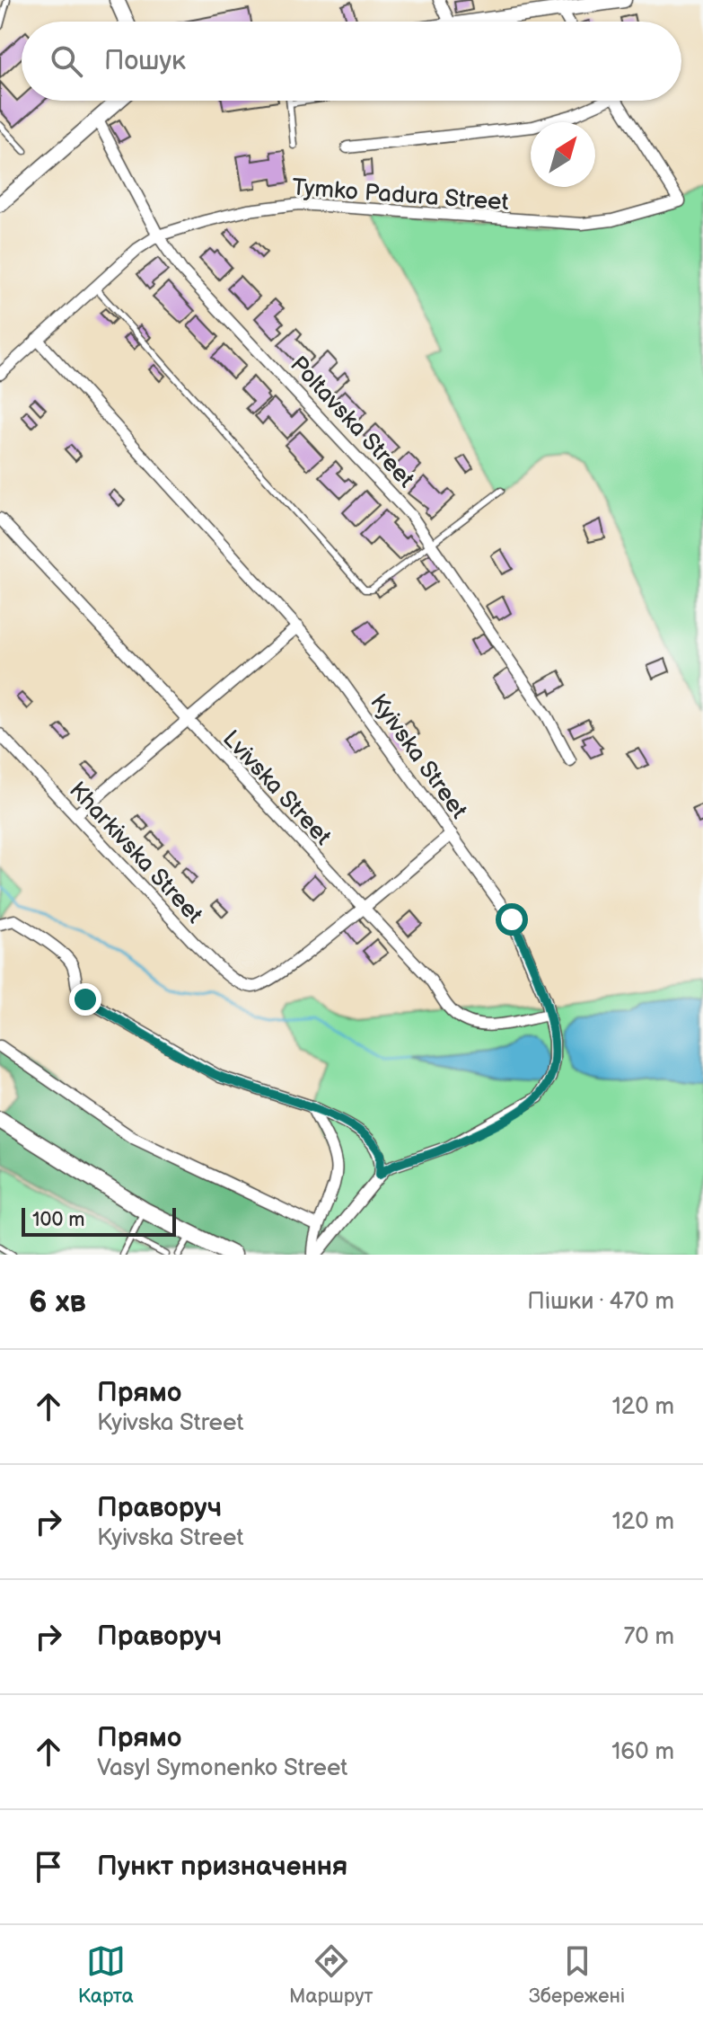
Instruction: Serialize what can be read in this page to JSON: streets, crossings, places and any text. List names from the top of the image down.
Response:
{
  "streets": {
    "street": [
      "Tymko Padura Street",
      "Poltavska Street",
      "Kyivska Street",
      "Lvivska Street",
      "Kharkivska Street"
    ]
  },
  "crossings": [
    ["Tymko Padura Street", "Poltavska Street"],
    ["Tymko Padura Street", "Kyivska Street"],
    ["Kyivska Street", "Lvivska Street"],
    ["Lvivska Street", "Kharkivska Street"]
  ],
  "scale_bar": "100 m",
  "north": "top right",
  "page": {
    "search": "Пошук",
    "scale": "100 m",
    "heading": ["6 хв", "Пішки · 470 m"],
    "list": [
      ["Прямо", "Kyivska Street", "120 m"],
      ["Праворуч", "Kyivska Street", "120 m"],
      ["Праворуч", "70 m"],
      ["Прямо", "Vasyl Symonenko Street", "160 m"],
      "Пункт призначення"
    ],
    "nav": ["Карта", "Маршрут", "Збережені"]
  }
}
